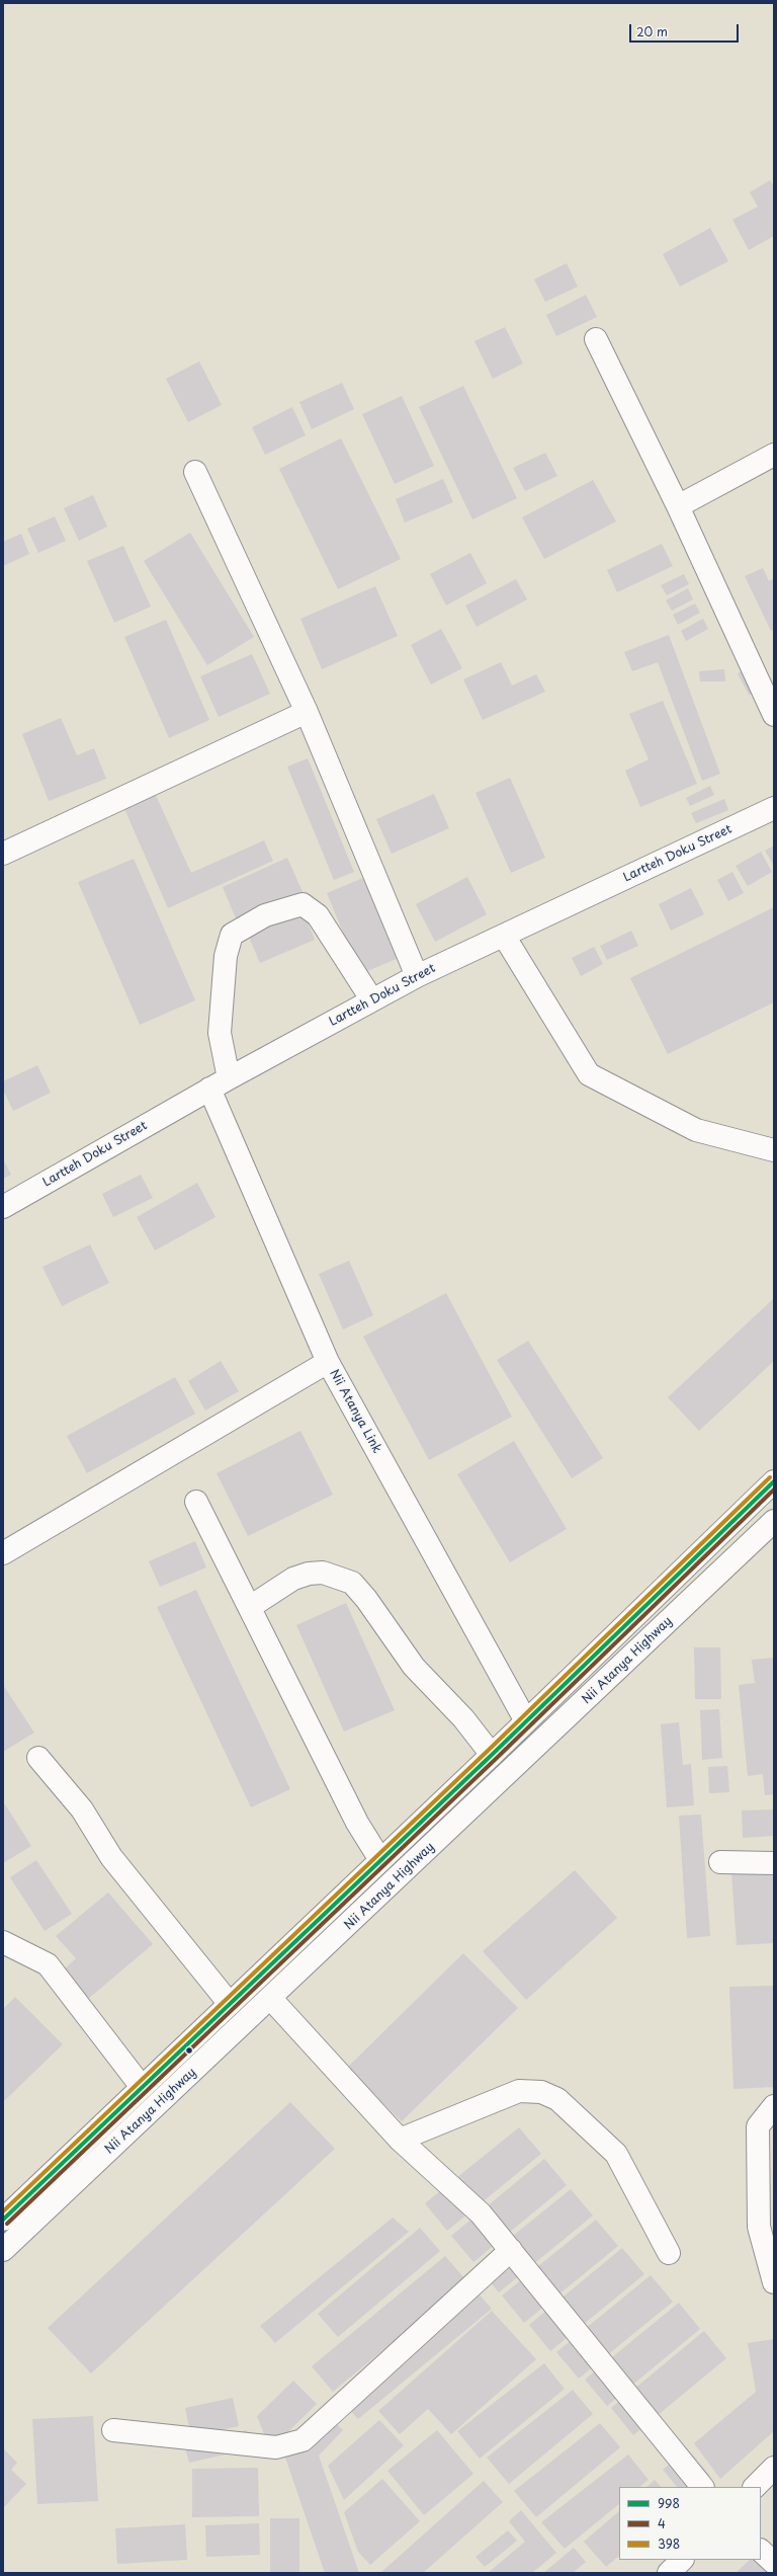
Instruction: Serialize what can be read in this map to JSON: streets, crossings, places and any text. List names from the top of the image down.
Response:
{
  "streets": {
    "street": ["Lartteh Doku Street", "Nii Atanya Link", "Nii Atanya Highway"]
  },
  "crossings": [
    ["Lartteh Doku Street", "Nii Atanya Link"]
  ],
  "lines": ["transit line 398", "transit line 998", "transit line 4"],
  "legend": ["998", "4", "398"],
  "scale_bar": "20 m"
}
